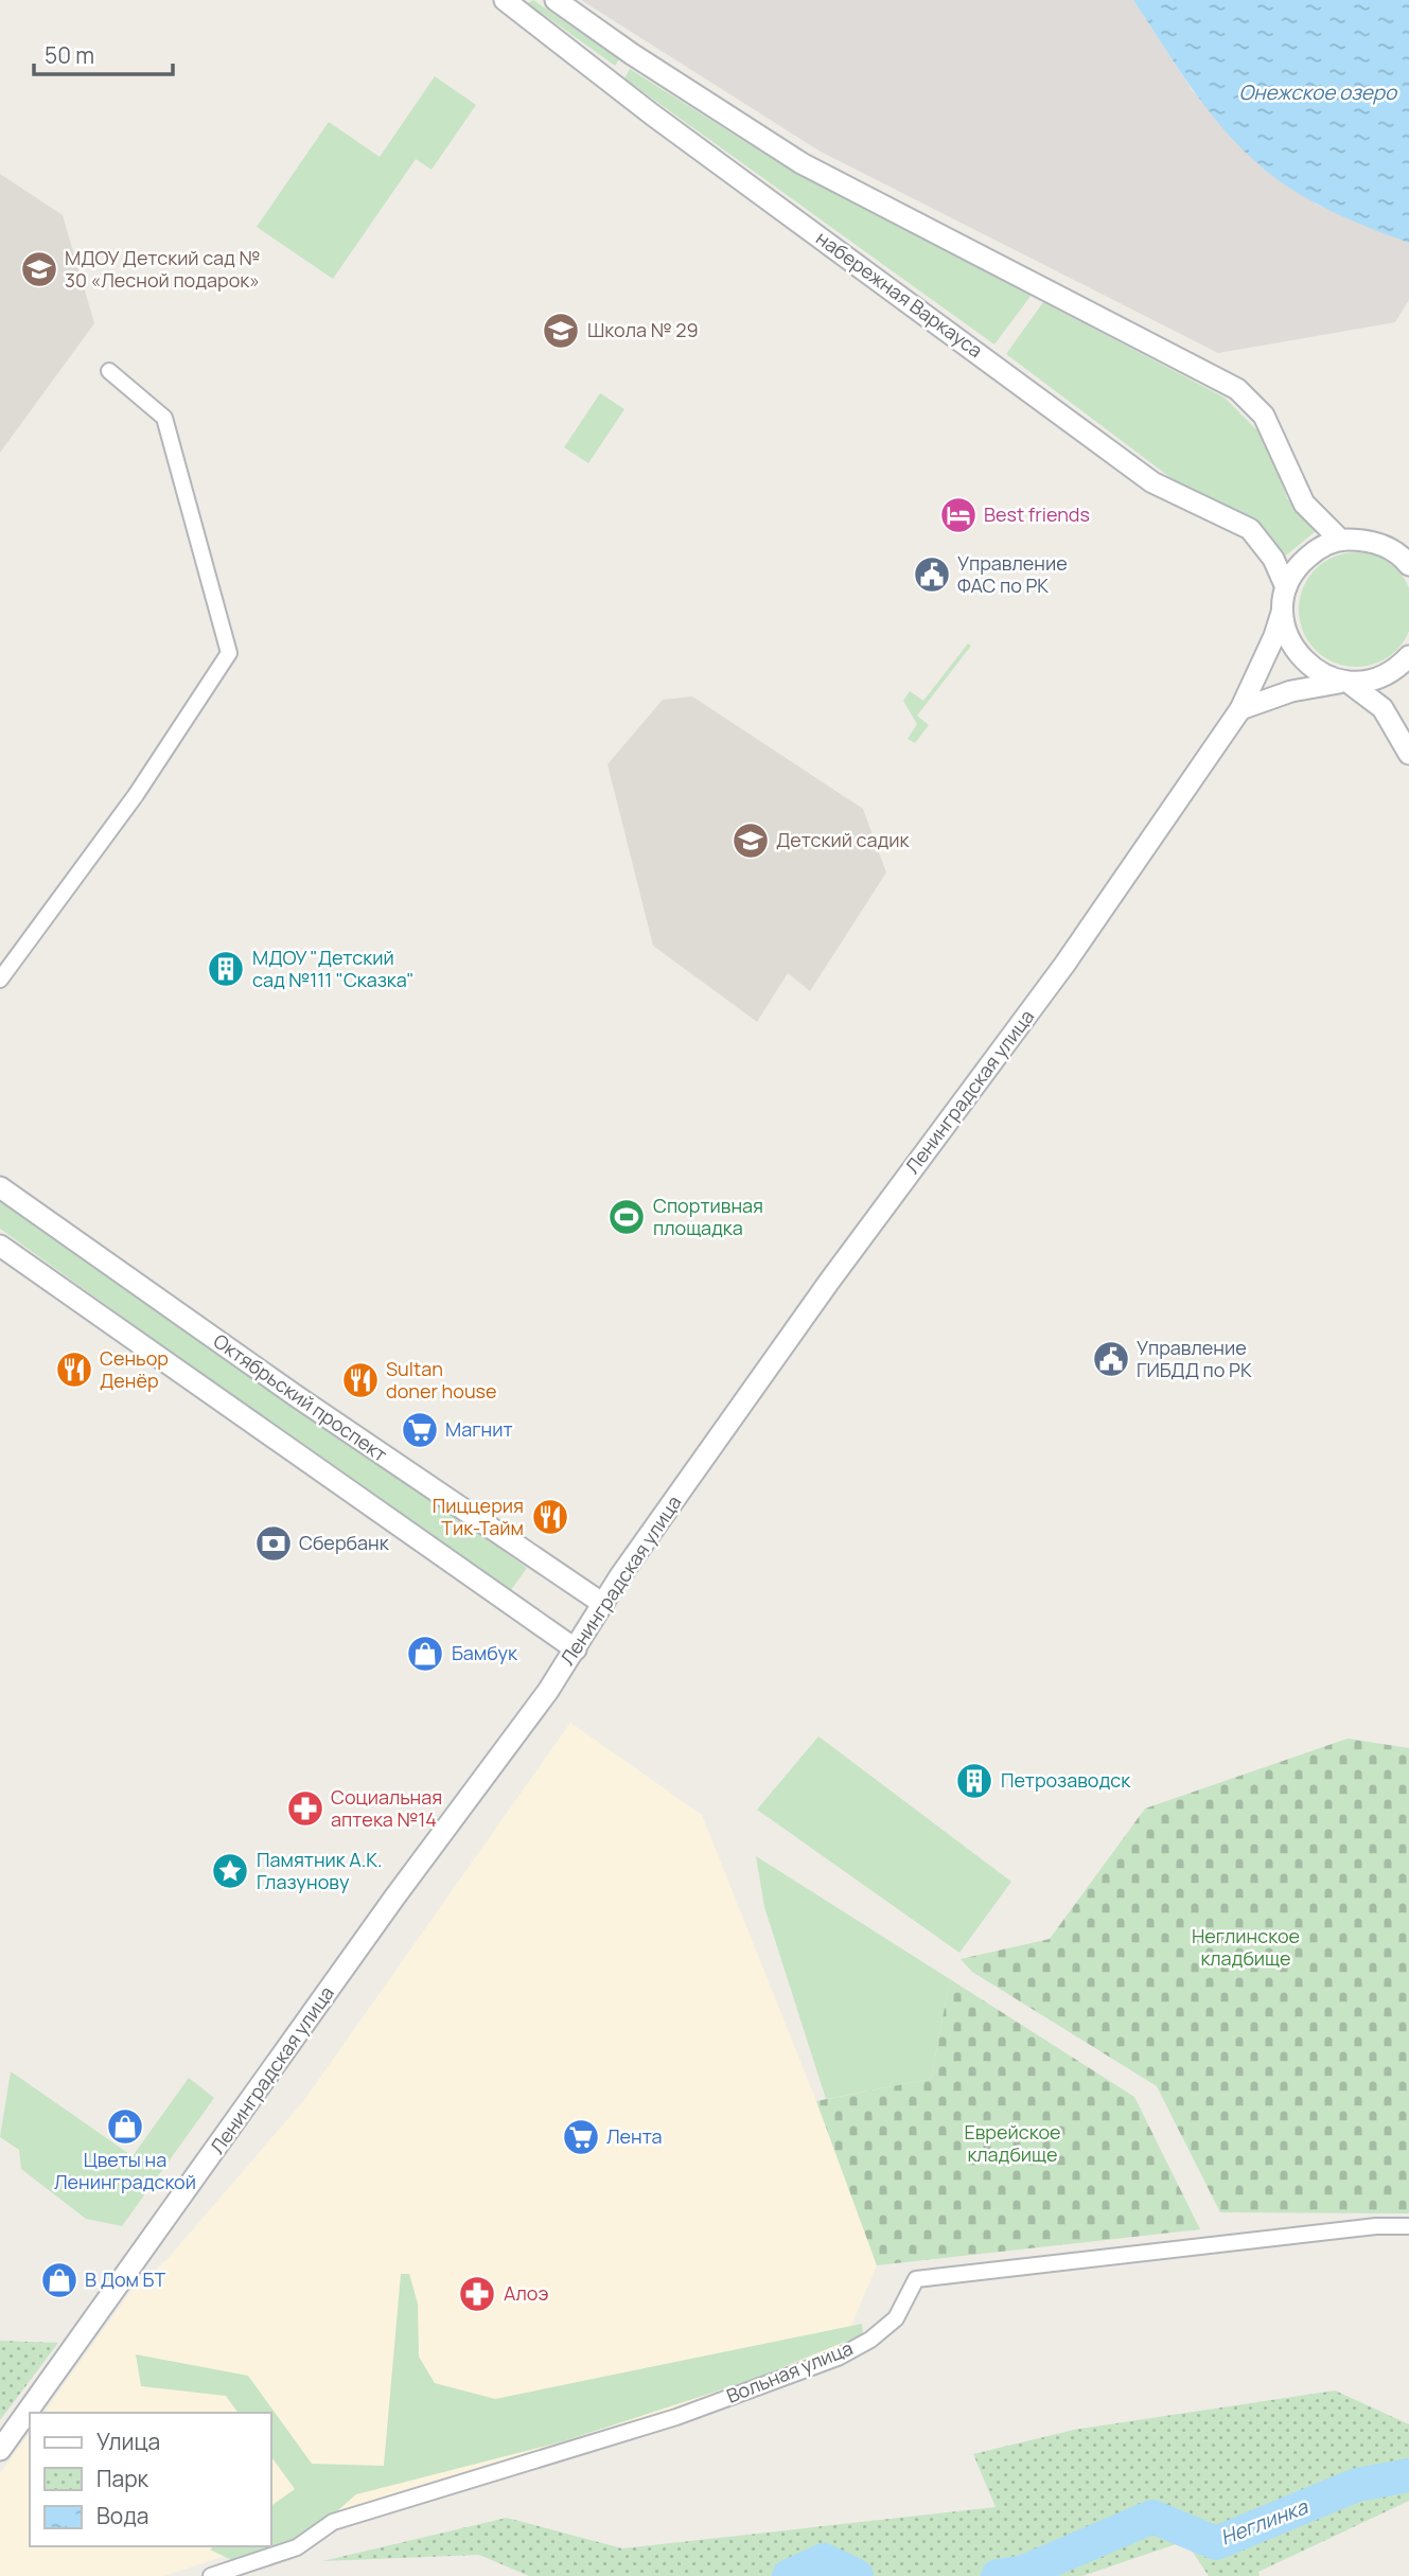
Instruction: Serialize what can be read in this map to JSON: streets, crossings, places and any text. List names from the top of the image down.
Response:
{
  "streets": {
    "main road": ["набережная Варкауса", "Ленинградская улица", "Октябрьский проспект"],
    "street": ["Вольная улица"]
  },
  "crossings": [
    ["набережная Варкауса", "Ленинградская улица"],
    ["Ленинградская улица", "Октябрьский проспект"]
  ],
  "water": ["Онежское озеро", "Неглинка"],
  "parks": ["Неглинское кладбище", "Еврейское кладбище"],
  "places": {
    "school or university": ["МДОУ Детский сад № 30 «Лесной подарок»", "Школа № 29", "Детский садик"],
    "hotel": ["Best friends"],
    "public building": ["Управление ФАС по РК", "Управление ГИБДД по РК"],
    "building": ["МДОУ \"Детский сад №111 \"Сказка\"", "Петрозаводск"],
    "sports": ["Спортивная площадка"],
    "restaurant": ["Сеньор Денёр", "Sultan doner house", "Пиццерия Тик-Тайм"],
    "supermarket": ["Магнит", "Лента"],
    "bank": ["Сбербанк"],
    "shop": ["Бамбук", "Цветы на Ленинградской", "В Дом БТ"],
    "pharmacy": ["Социальная аптека №14", "Алоэ"],
    "place": ["Памятник А.К. Глазунову"]
  },
  "legend": ["Улица", "Парк", "Вода"],
  "scale_bar": "50 m"
}
